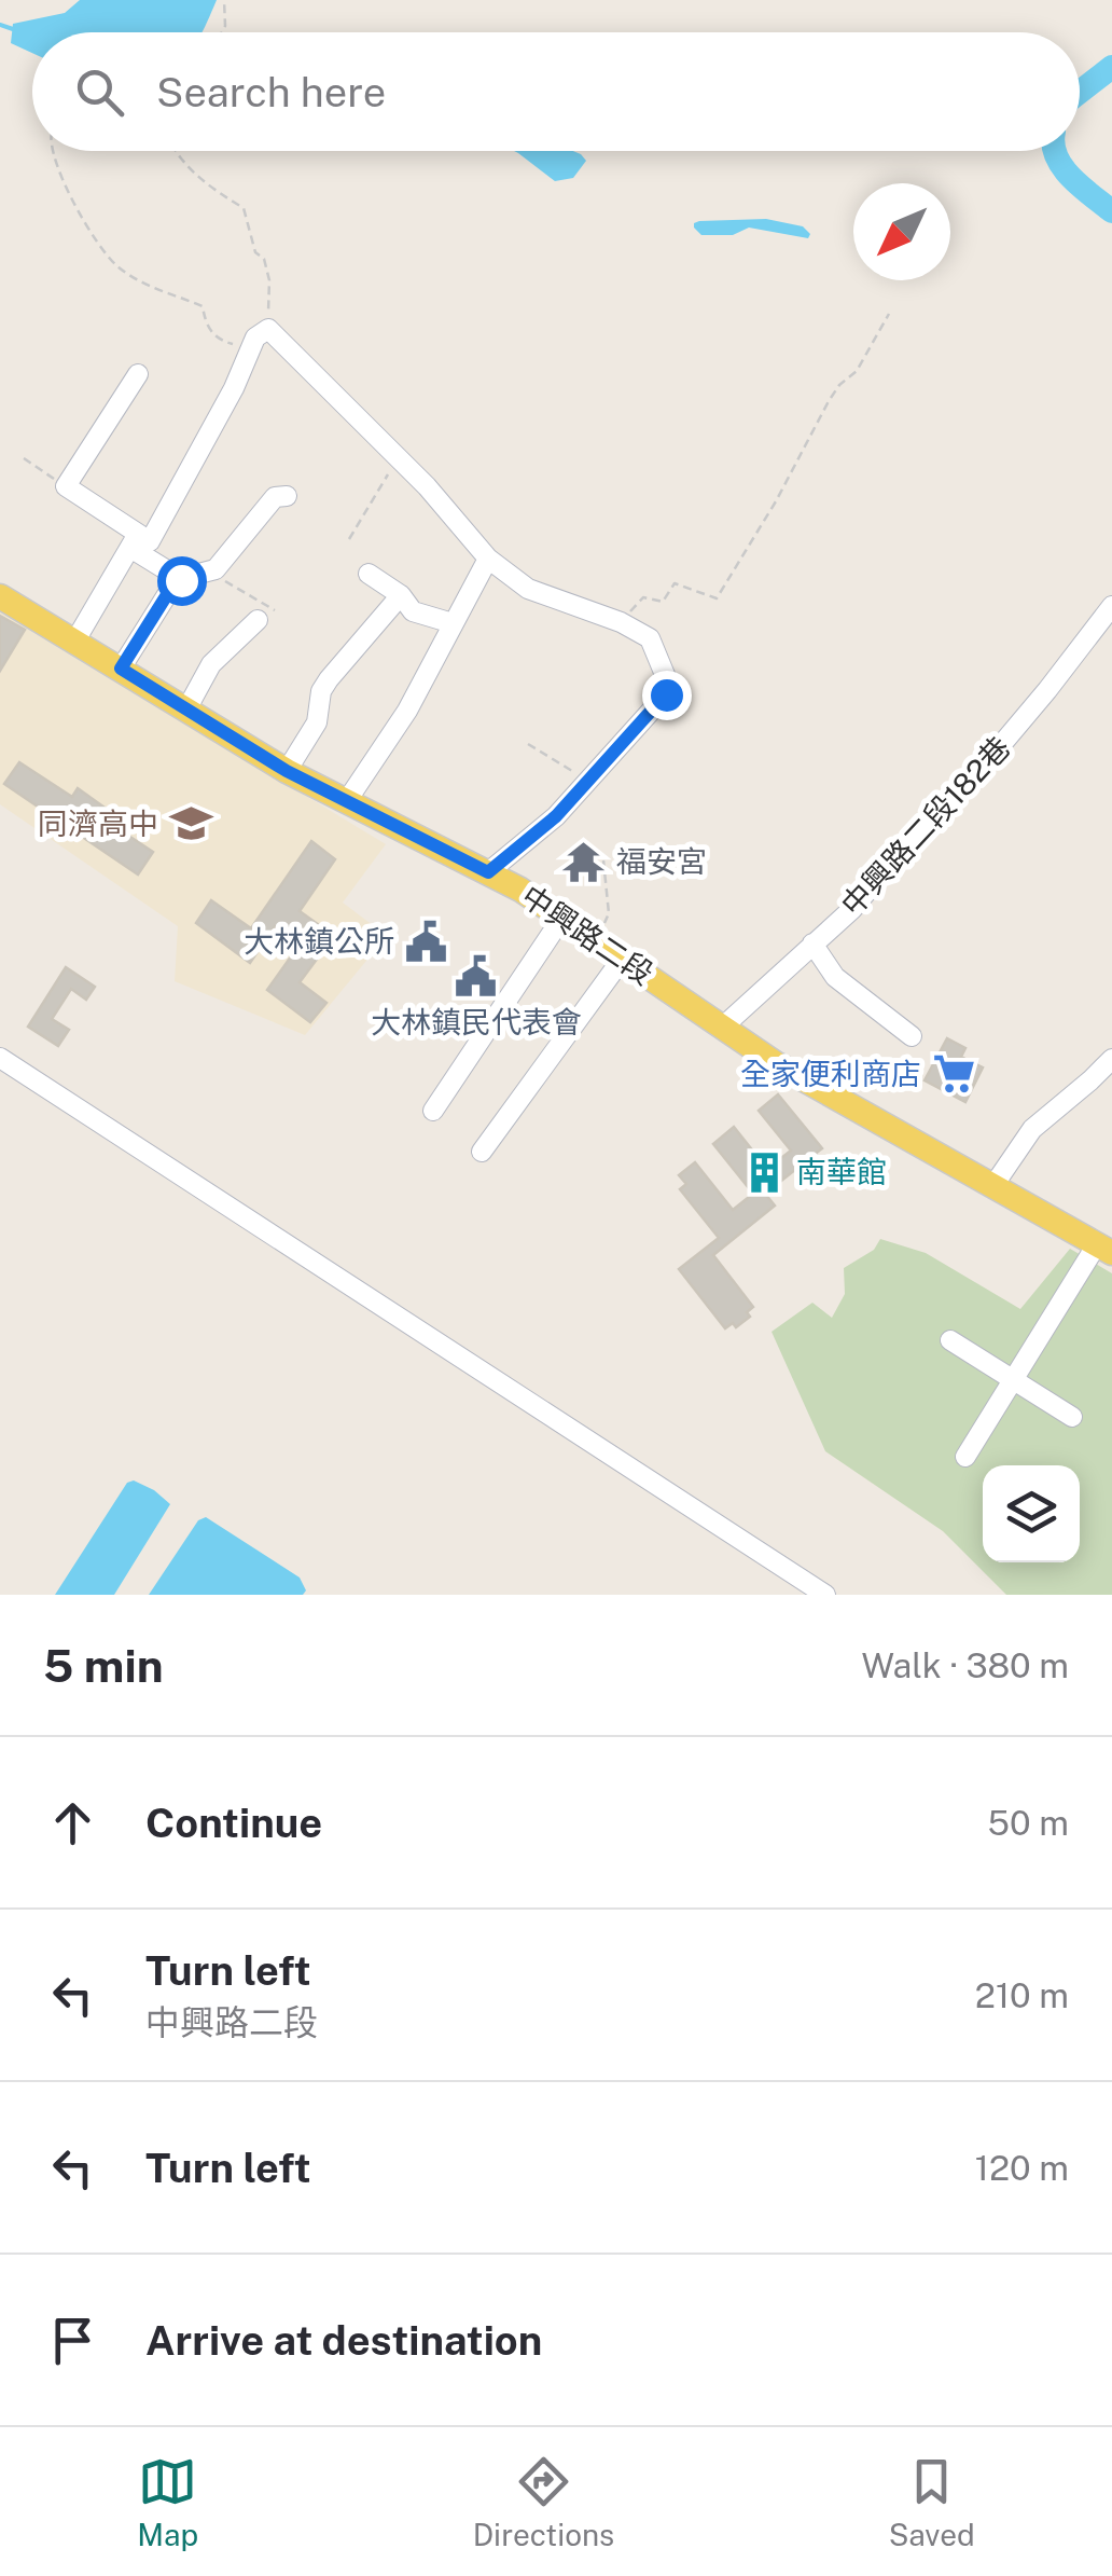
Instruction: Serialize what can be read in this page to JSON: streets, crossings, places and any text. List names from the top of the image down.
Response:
{
  "streets": {
    "main road": ["中興路二段"],
    "lane": ["中興路二段182巷"]
  },
  "crossings": [
    ["中興路二段182巷", "中興路二段"]
  ],
  "places": {
    "school or university": ["同濟高中"],
    "temple": ["福安宮"],
    "public building": ["大林鎮公所", "大林鎮民代表會"],
    "supermarket": ["全家便利商店"],
    "building": ["南華館"]
  },
  "north": "bottom left",
  "page": {
    "search": "Search here",
    "heading": ["5 min", "Walk · 380 m"],
    "list": [
      ["Continue", "50 m"],
      ["Turn left", "中興路二段", "210 m"],
      ["Turn left", "120 m"],
      "Arrive at destination"
    ],
    "nav": ["Map", "Directions", "Saved"]
  }
}
